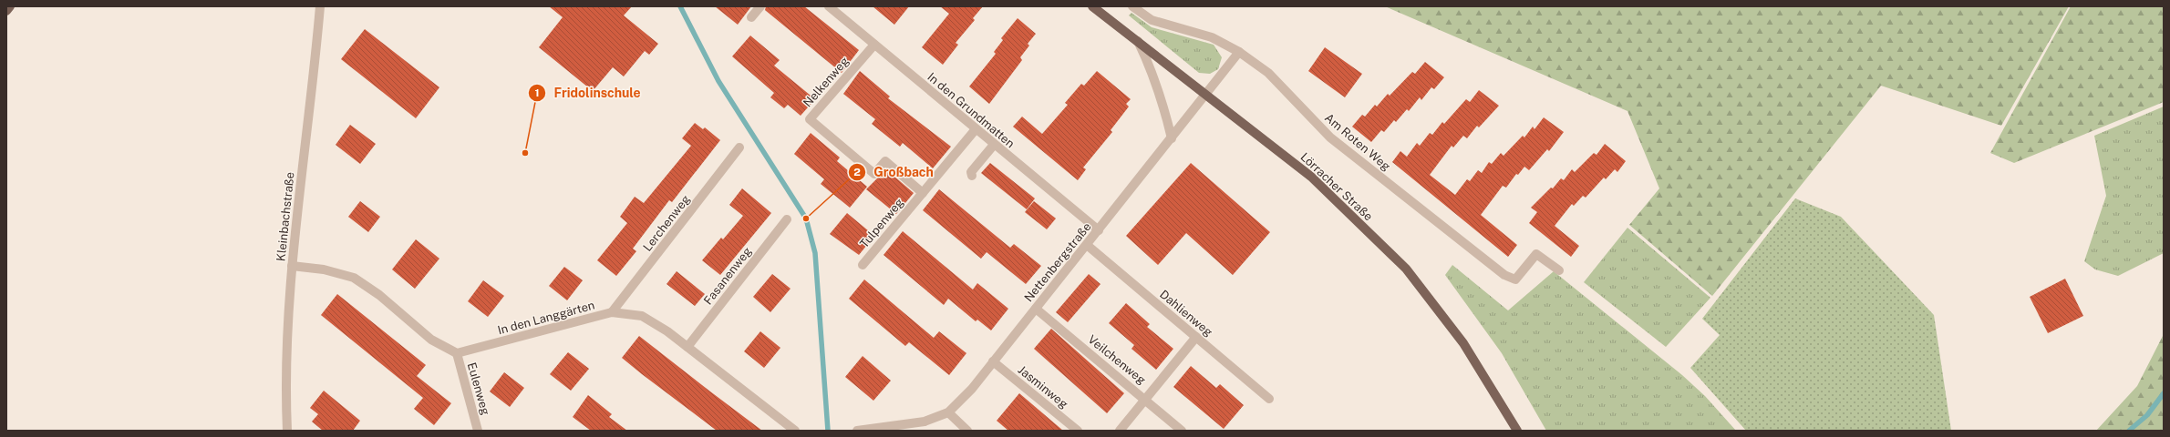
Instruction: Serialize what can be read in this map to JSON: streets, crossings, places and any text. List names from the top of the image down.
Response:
{
  "streets": {
    "main road": ["Lörracher Straße"],
    "street": [
      "Nelkenweg",
      "In den Grundmatten",
      "Am Roten Weg",
      "Kleinbachstraße",
      "Lerchenweg",
      "Tulpenweg",
      "Nettenbergstraße",
      "Fasanenweg",
      "Dahlienweg",
      "In den Langgärten",
      "Veilchenweg",
      "Jasminweg",
      "Eulenweg"
    ]
  },
  "crossings": [
    ["Nelkenweg", "In den Grundmatten"],
    ["Nelkenweg", "Tulpenweg"],
    ["In den Grundmatten", "Tulpenweg"],
    ["In den Grundmatten", "Nettenbergstraße"],
    ["Am Roten Weg", "Nettenbergstraße"],
    ["Lörracher Straße", "Nettenbergstraße"],
    ["Lerchenweg", "In den Langgärten"],
    ["Nettenbergstraße", "Dahlienweg"],
    ["Nettenbergstraße", "Veilchenweg"],
    ["Nettenbergstraße", "Jasminweg"],
    ["Fasanenweg", "In den Langgärten"],
    ["In den Langgärten", "Eulenweg"]
  ],
  "places": ["Fridolinschule", "Großbach"]
}
